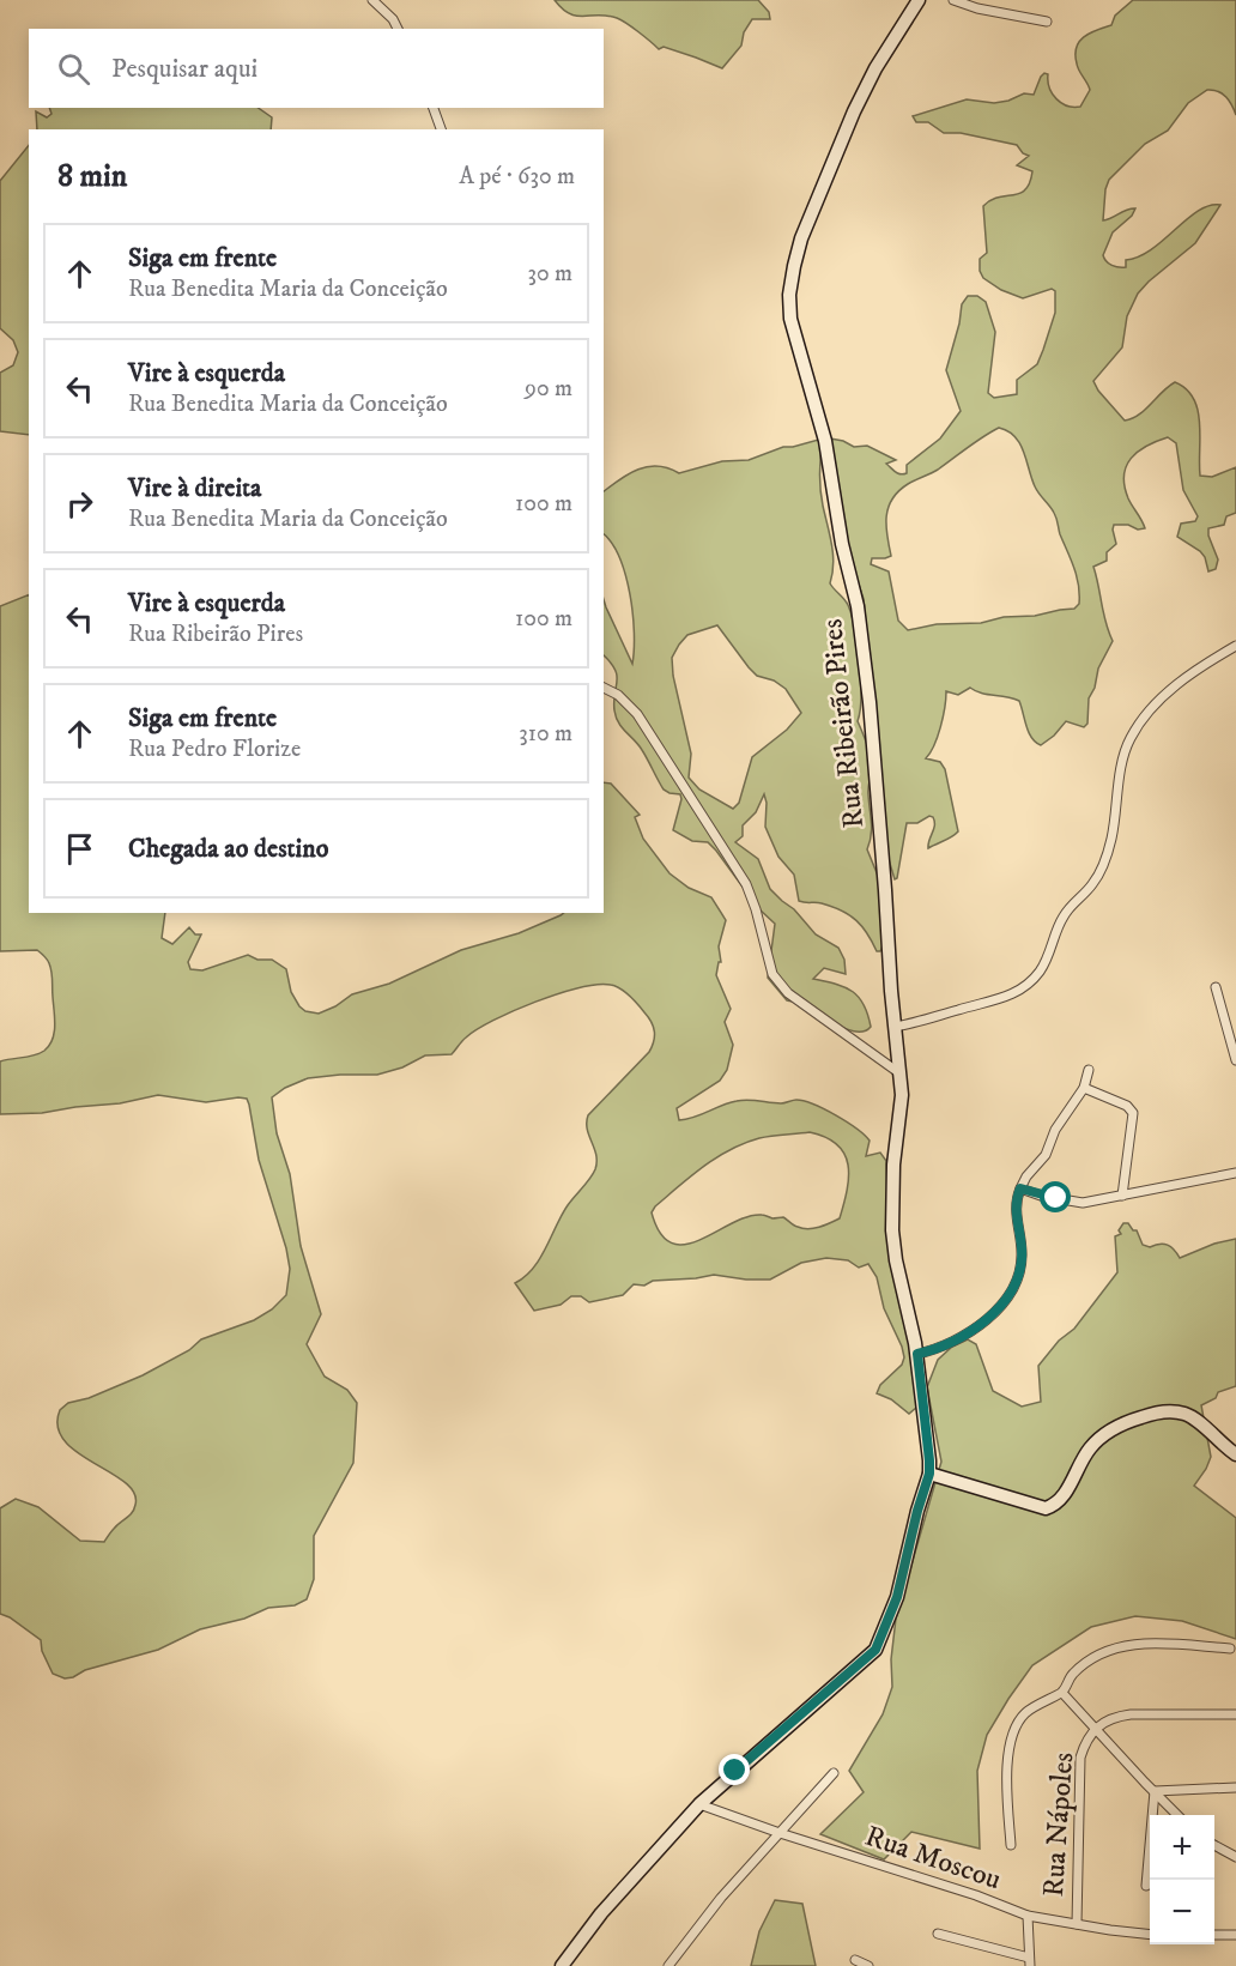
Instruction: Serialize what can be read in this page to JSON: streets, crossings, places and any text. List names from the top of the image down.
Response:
{
  "streets": {
    "street": ["Rua Ribeirão Pires", "Rua Nápoles", "Rua Moscou"]
  },
  "crossings": [
    ["Rua Nápoles", "Rua Moscou"]
  ],
  "page": {
    "search": "Pesquisar aqui",
    "heading": ["8 min", "A pé · 630 m"],
    "list": [
      ["Siga em frente", "Rua Benedita Maria da Conceição", "30 m"],
      ["Vire à esquerda", "Rua Benedita Maria da Conceição", "90 m"],
      ["Vire à direita", "Rua Benedita Maria da Conceição", "100 m"],
      ["Vire à esquerda", "Rua Ribeirão Pires", "100 m"],
      ["Siga em frente", "Rua Pedro Florize", "310 m"],
      "Chegada ao destino"
    ],
    "map_buttons": ["+", "−"]
  }
}
